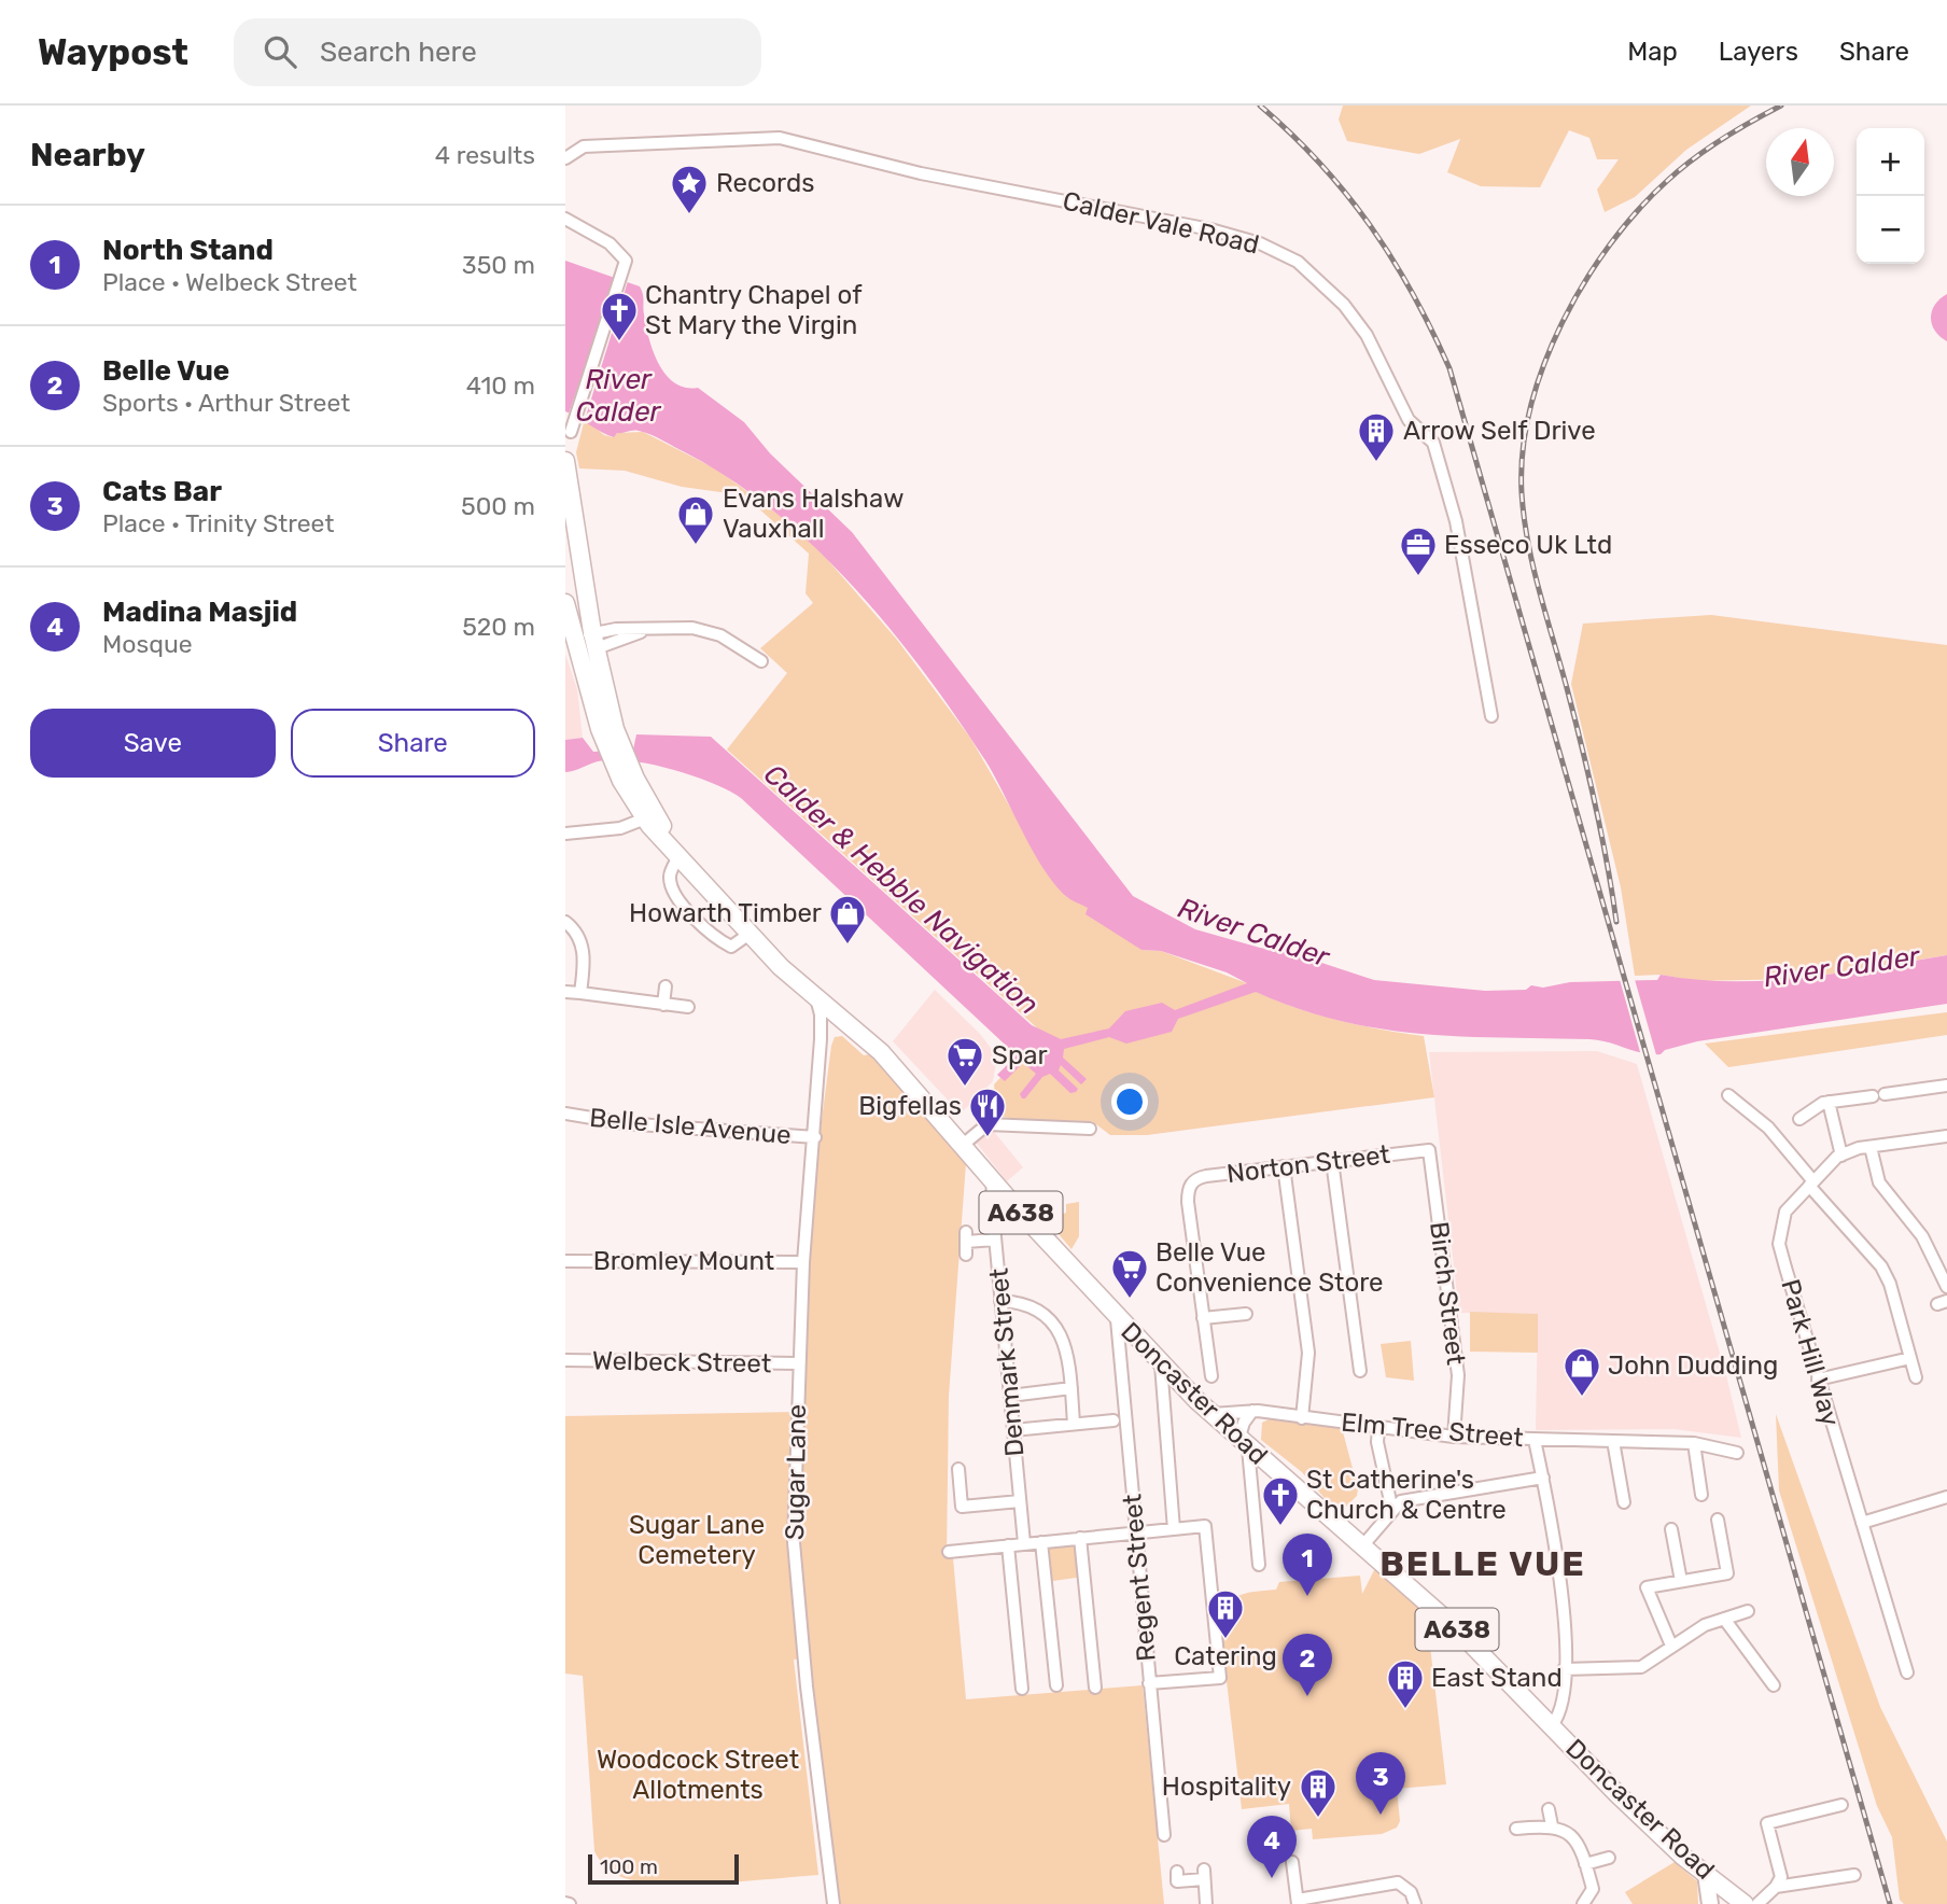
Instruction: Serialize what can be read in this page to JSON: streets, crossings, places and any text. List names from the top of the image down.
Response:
{
  "streets": {
    "highway": ["A638", "Doncaster Road"],
    "street": [
      "Calder Vale Road",
      "Belle Isle Avenue",
      "Norton Street",
      "Bromley Mount",
      "Birch Street",
      "Park Hill Way",
      "Welbeck Street",
      "Denmark Street",
      "Elm Tree Street",
      "Sugar Lane",
      "Regent Street"
    ]
  },
  "crossings": [
    ["Belle Isle Avenue", "Sugar Lane"],
    ["Norton Street", "Birch Street"],
    ["Bromley Mount", "Sugar Lane"],
    ["Birch Street", "Elm Tree Street"],
    ["Welbeck Street", "Sugar Lane"],
    ["Denmark Street", "Doncaster Road"],
    ["Doncaster Road", "Elm Tree Street"],
    ["Doncaster Road", "Sugar Lane"],
    ["Doncaster Road", "Regent Street"]
  ],
  "districts": ["BELLE VUE"],
  "water": ["River Calder", "Calder & Hebble Navigation"],
  "parks": ["Sugar Lane Cemetery", "Woodcock Street Allotments"],
  "places": {
    "place": ["Records"],
    "church": ["Chantry Chapel of St Mary the Virgin", "St Catherine's Church & Centre"],
    "building": [
      "Arrow Self Drive",
      "Catering",
      "East Stand",
      "Hospitality"
    ],
    "shop": ["Evans Halshaw Vauxhall", "Howarth Timber", "John Dudding"],
    "office": ["Esseco Uk Ltd"],
    "supermarket": ["Spar", "Belle Vue Convenience Store"],
    "restaurant": ["Bigfellas"]
  },
  "scale_bar": "100 m",
  "north": "top",
  "page": {
    "header": "Waypost",
    "search": "Search here",
    "nav": ["Map", "Layers", "Share"],
    "heading": ["Nearby", "4 results"],
    "map_buttons": ["+", "−"],
    "list": [
      {
        "mark": "1",
        "name": "North Stand",
        "note": "Place · Welbeck Street",
        "value": "350 m"
      },
      {
        "mark": "2",
        "name": "Belle Vue",
        "note": "Sports · Arthur Street",
        "value": "410 m"
      },
      {
        "mark": "3",
        "name": "Cats Bar",
        "note": "Place · Trinity Street",
        "value": "500 m"
      },
      {
        "mark": "4",
        "name": "Madina Masjid",
        "note": "Mosque",
        "value": "520 m"
      }
    ],
    "buttons": ["Save", "Share"],
    "pins": [
      "1",
      "2",
      "3",
      "4"
    ],
    "scale": "100 m"
  }
}
